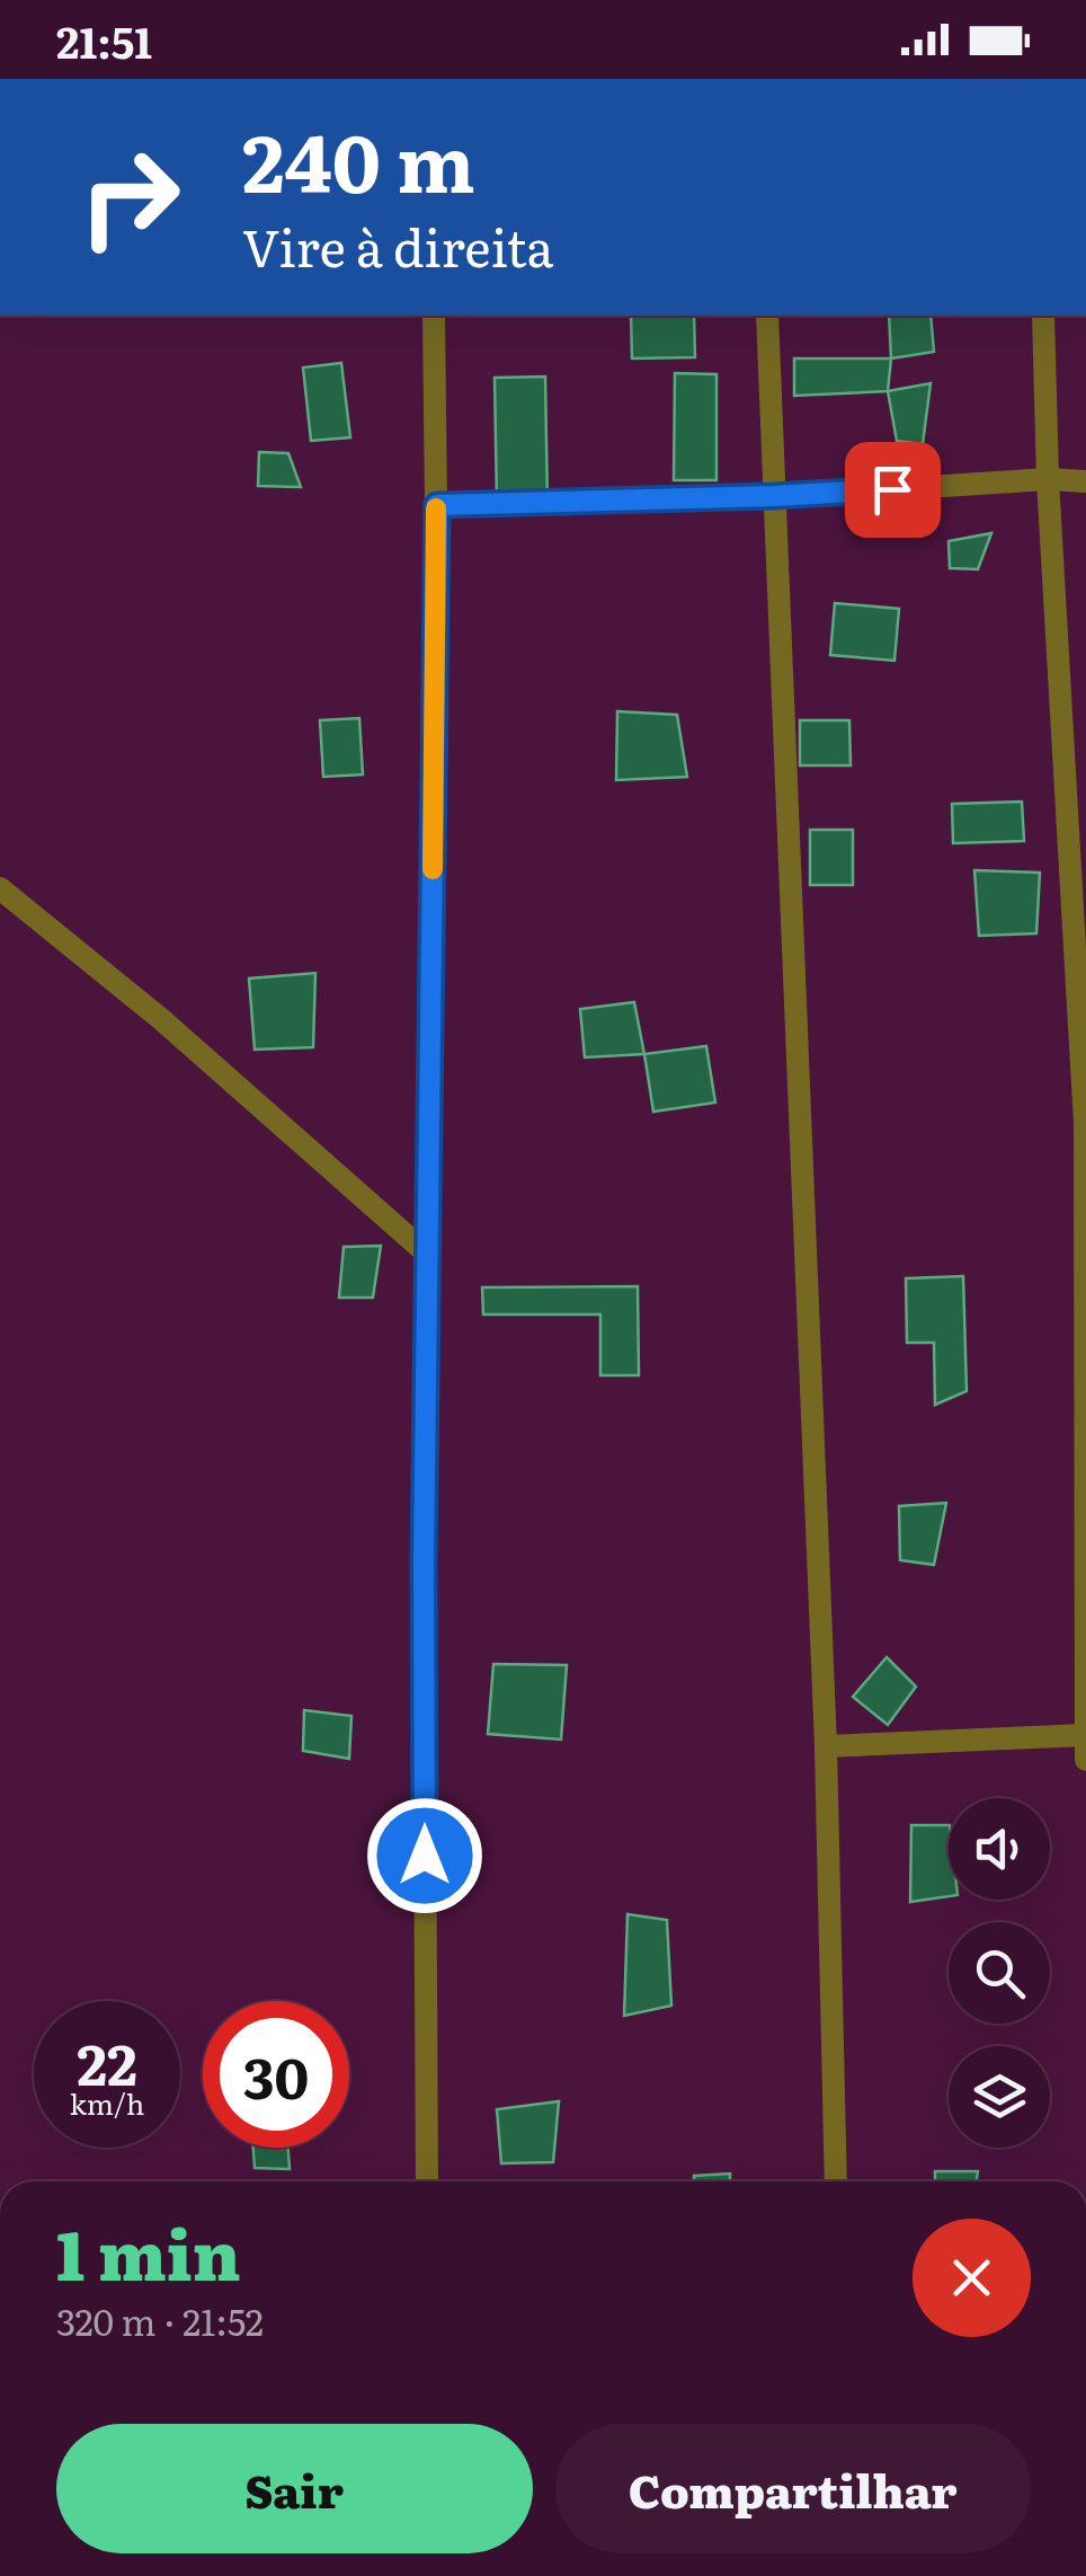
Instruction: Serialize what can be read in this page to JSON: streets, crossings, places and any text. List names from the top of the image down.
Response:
{
  "page": {
    "status": "21:51",
    "turn": ["240 m", "Vire à direita"],
    "speed": "22 km/h",
    "limit": "30",
    "heading": ["1 min", "320 m · 21:52"],
    "buttons": ["Sair", "Compartilhar"]
  }
}
